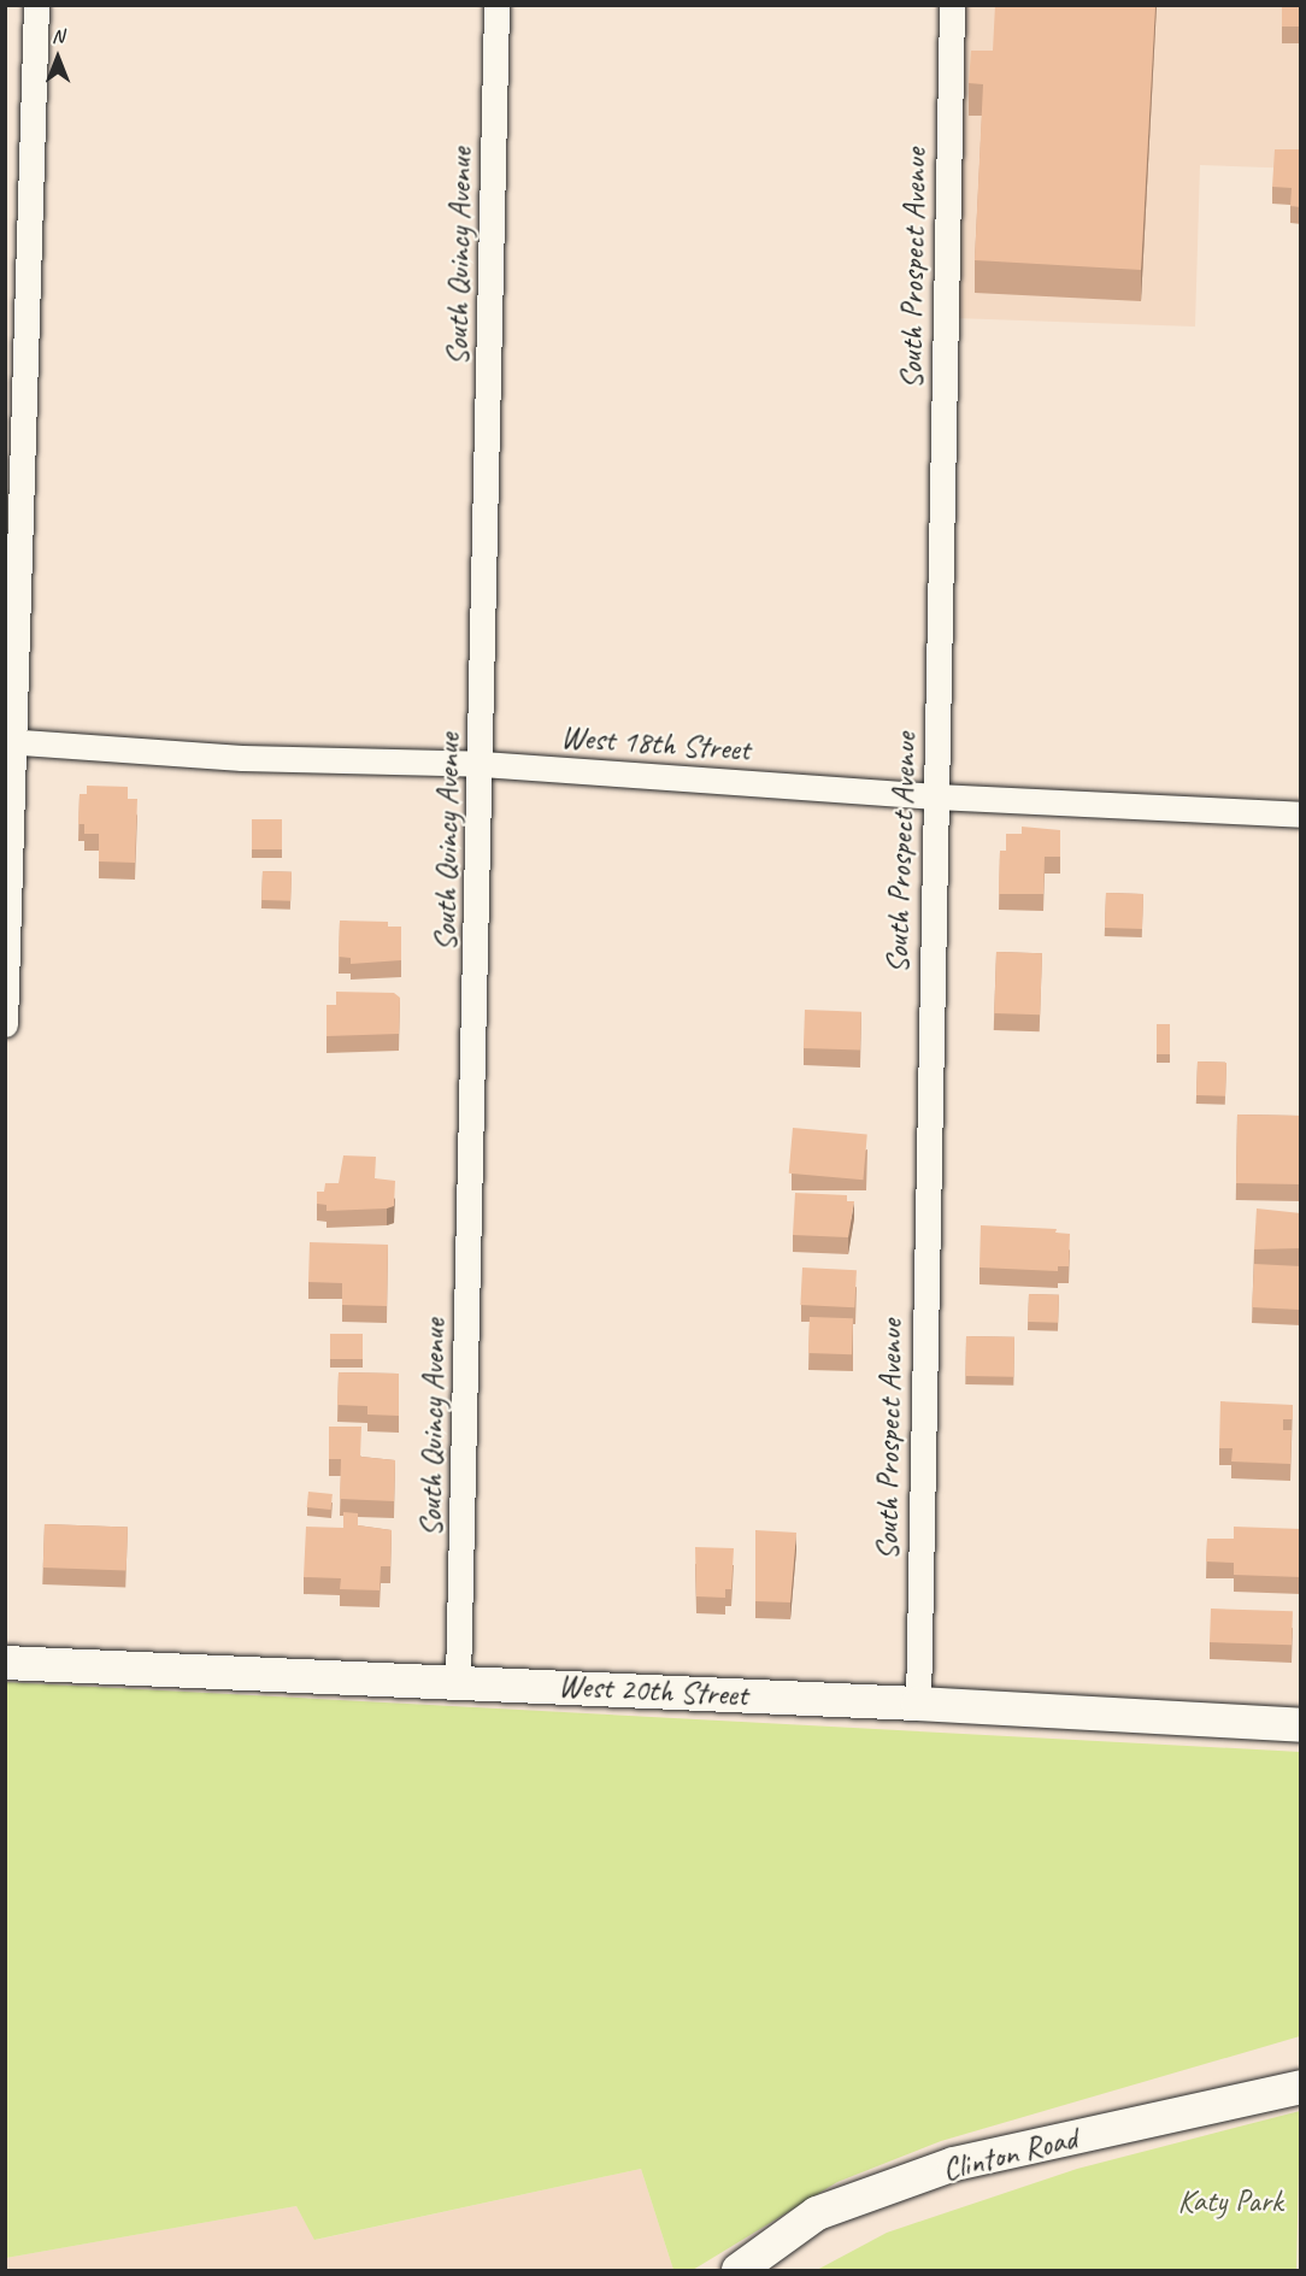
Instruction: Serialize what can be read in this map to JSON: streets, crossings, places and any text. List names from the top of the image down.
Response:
{
  "streets": {
    "street": [
      "South Quincy Avenue",
      "South Prospect Avenue",
      "West 18th Street",
      "West 20th Street",
      "Clinton Road"
    ]
  },
  "crossings": [
    ["South Quincy Avenue", "West 18th Street"],
    ["South Quincy Avenue", "West 20th Street"],
    ["South Prospect Avenue", "West 18th Street"],
    ["South Prospect Avenue", "West 20th Street"]
  ],
  "parks": ["Katy Park"],
  "north": "top"
}
